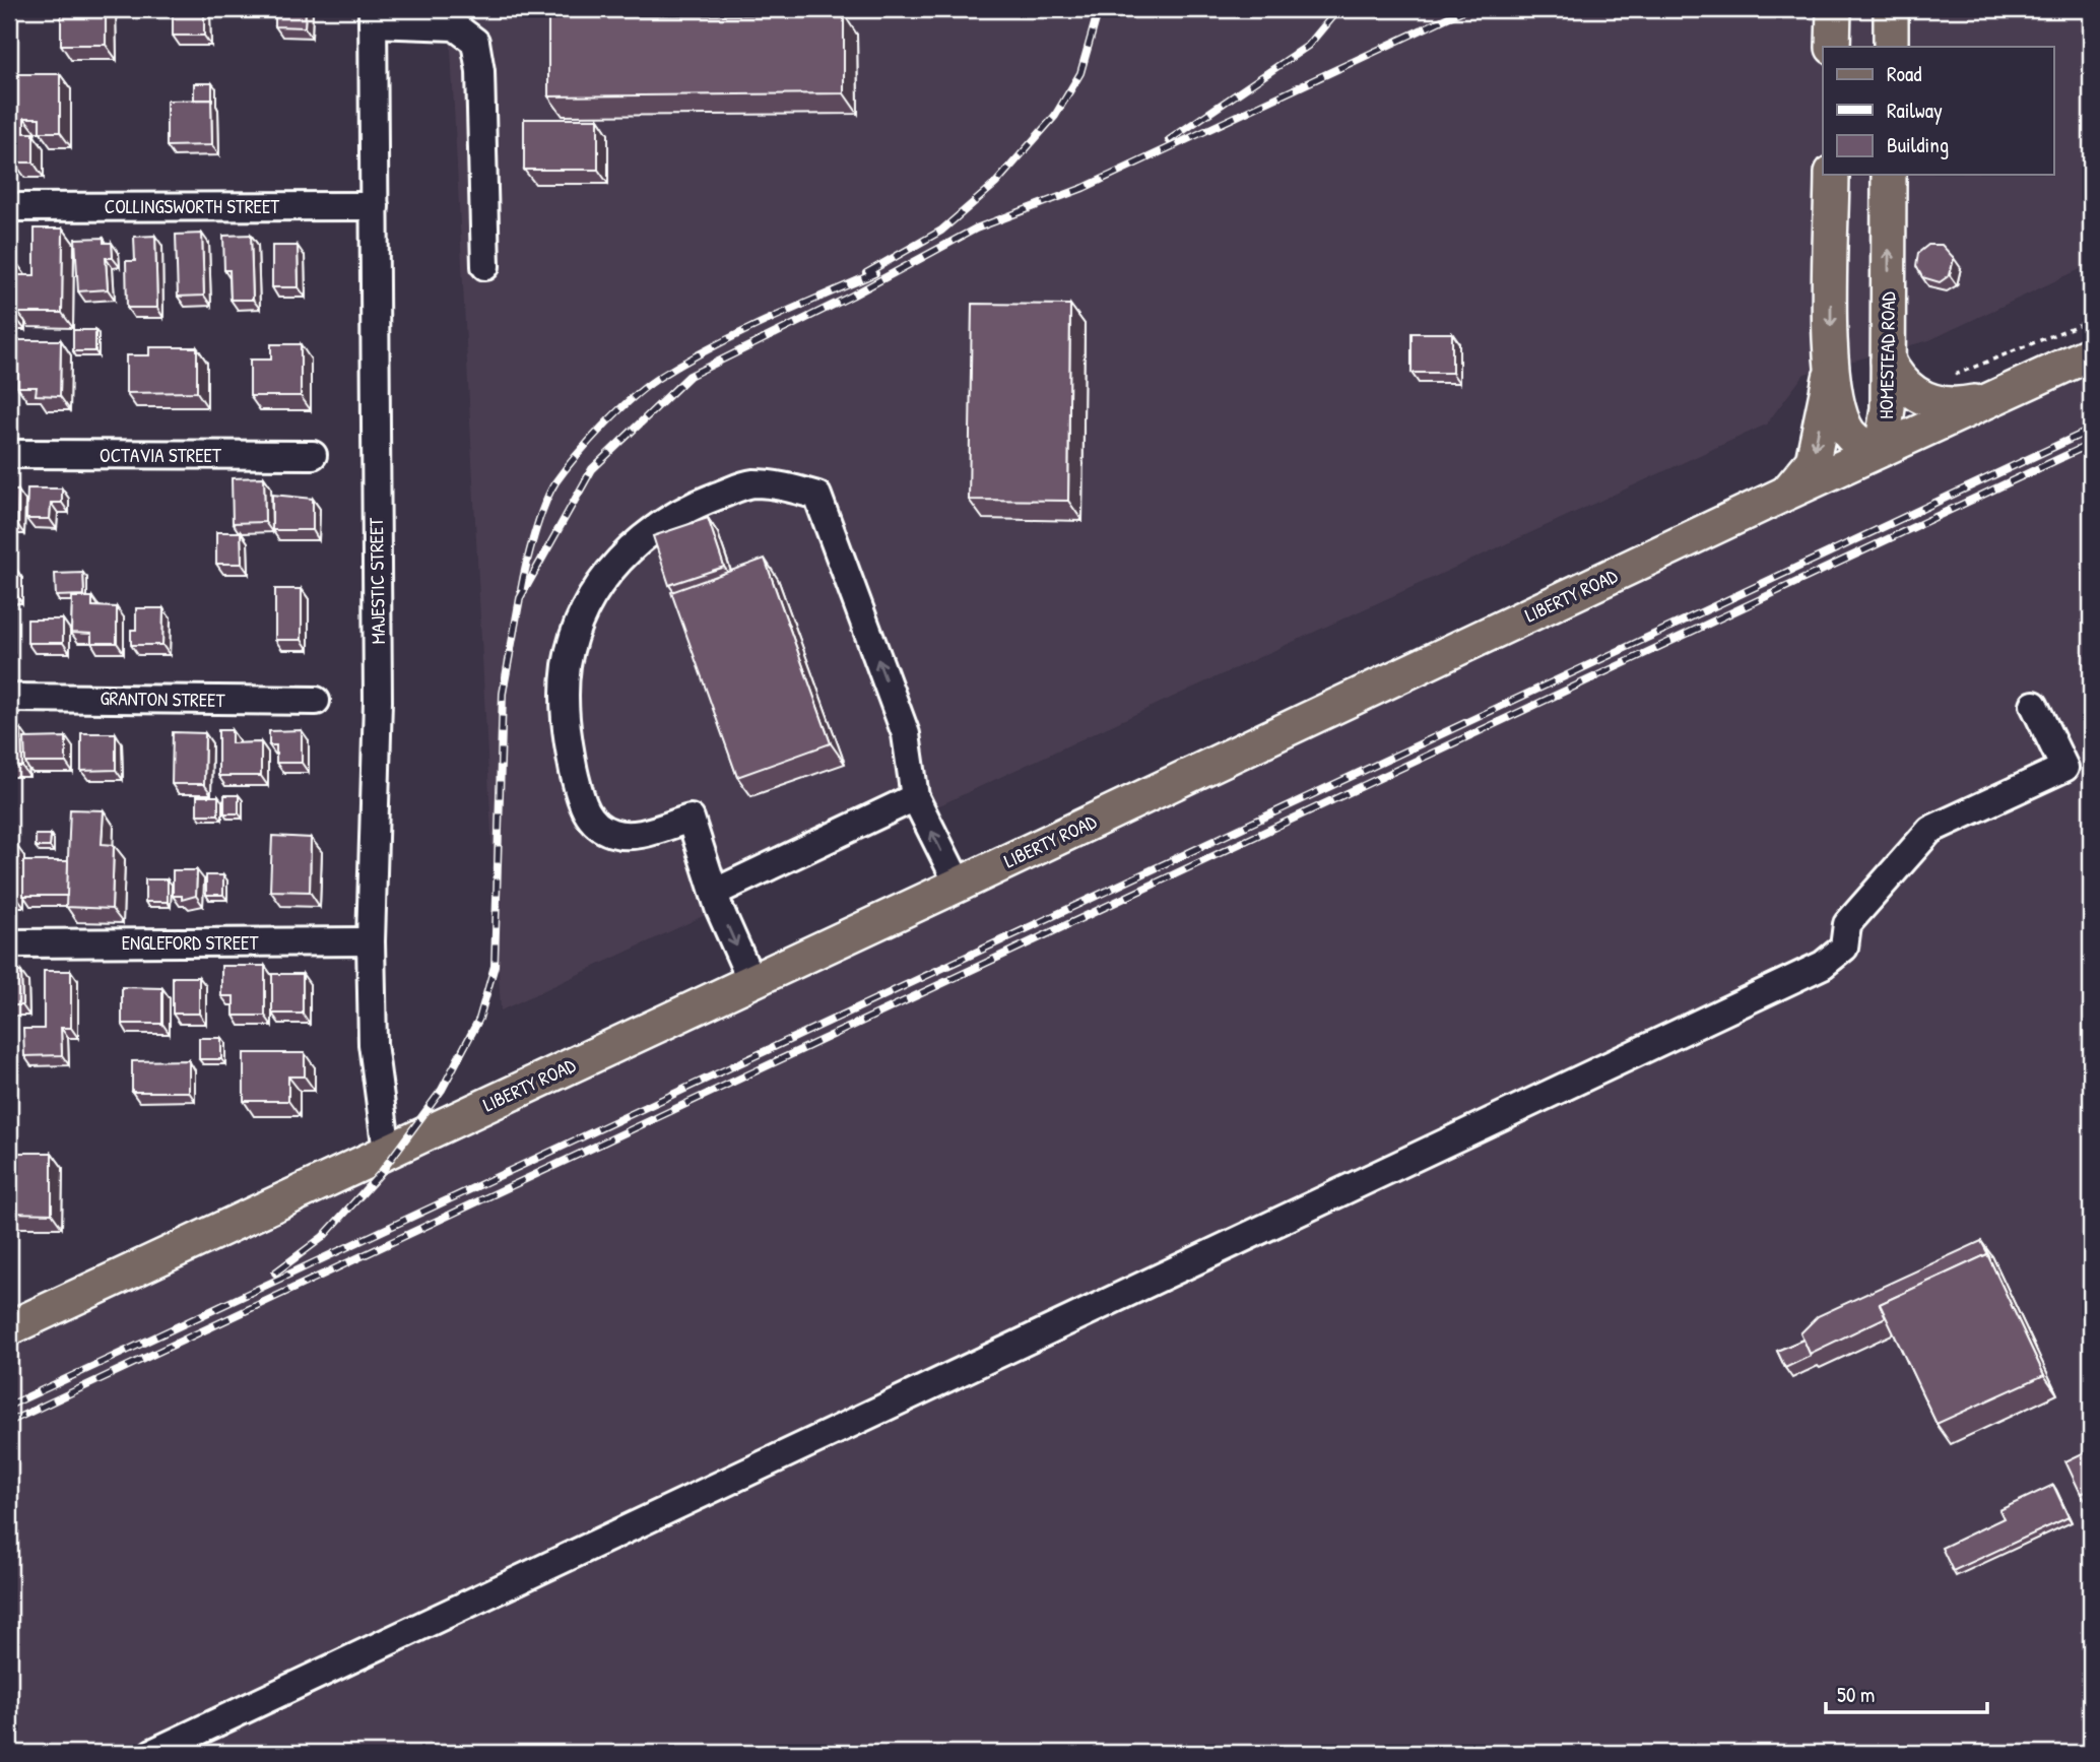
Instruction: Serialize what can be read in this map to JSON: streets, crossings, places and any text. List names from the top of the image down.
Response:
{
  "streets": {
    "main road": ["HOMESTEAD ROAD", "LIBERTY ROAD"],
    "street": [
      "COLLINGSWORTH STREET",
      "OCTAVIA STREET",
      "MAJESTIC STREET",
      "GRANTON STREET",
      "ENGLEFORD STREET"
    ]
  },
  "crossings": [
    ["COLLINGSWORTH STREET", "MAJESTIC STREET"],
    ["HOMESTEAD ROAD", "LIBERTY ROAD"],
    ["MAJESTIC STREET", "LIBERTY ROAD"],
    ["MAJESTIC STREET", "ENGLEFORD STREET"]
  ],
  "legend": ["Road", "Railway", "Building"],
  "scale_bar": "50 m"
}
